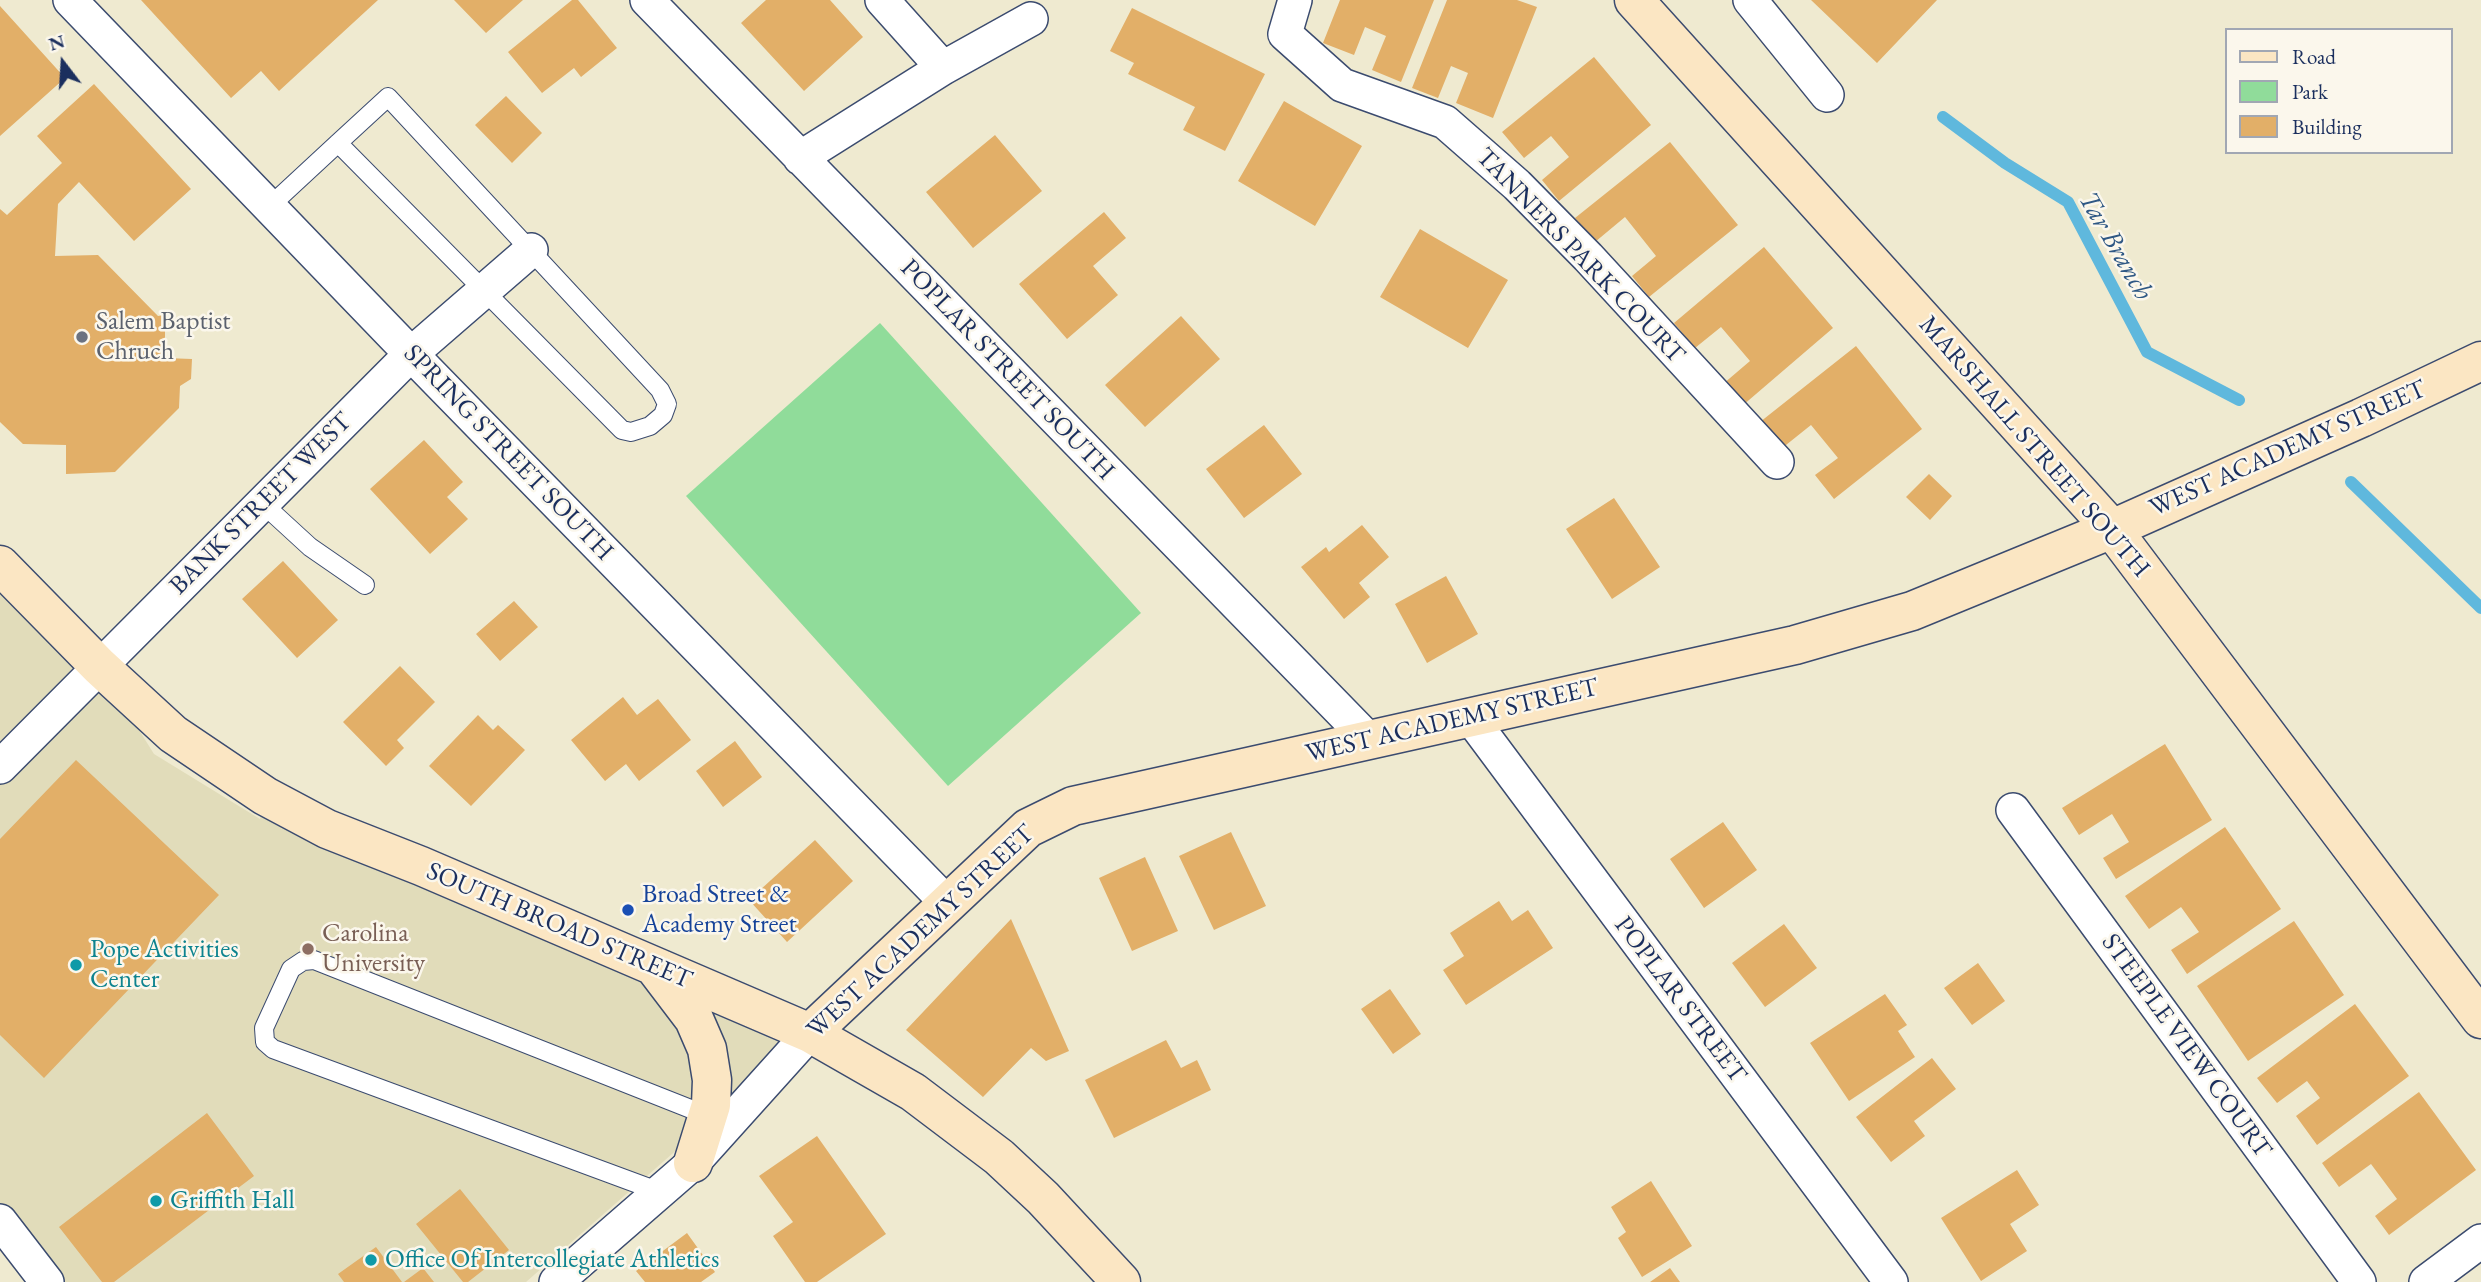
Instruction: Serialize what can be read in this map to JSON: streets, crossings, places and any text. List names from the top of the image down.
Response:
{
  "streets": {
    "street": [
      "TANNERS PARK COURT",
      "POPLAR STREET SOUTH",
      "MARSHALL STREET SOUTH",
      "WEST ACADEMY STREET",
      "SPRING STREET SOUTH",
      "BANK STREET WEST",
      "SOUTH BROAD STREET",
      "POPLAR STREET",
      "STEEPLE VIEW COURT"
    ]
  },
  "crossings": [
    ["POPLAR STREET SOUTH", "WEST ACADEMY STREET"],
    ["MARSHALL STREET SOUTH", "WEST ACADEMY STREET"],
    ["WEST ACADEMY STREET", "SPRING STREET SOUTH"],
    ["WEST ACADEMY STREET", "SOUTH BROAD STREET"],
    ["WEST ACADEMY STREET", "POPLAR STREET"],
    ["SPRING STREET SOUTH", "BANK STREET WEST"],
    ["BANK STREET WEST", "SOUTH BROAD STREET"]
  ],
  "water": ["Tar Branch"],
  "places": [
    "Salem Baptist Chruch",
    "Broad Street & Academy Street",
    "Carolina University",
    "Pope Activities Center",
    "Griffith Hall",
    "Office Of Intercollegiate Athletics"
  ],
  "legend": ["Road", "Park", "Building"],
  "north": "top"
}
